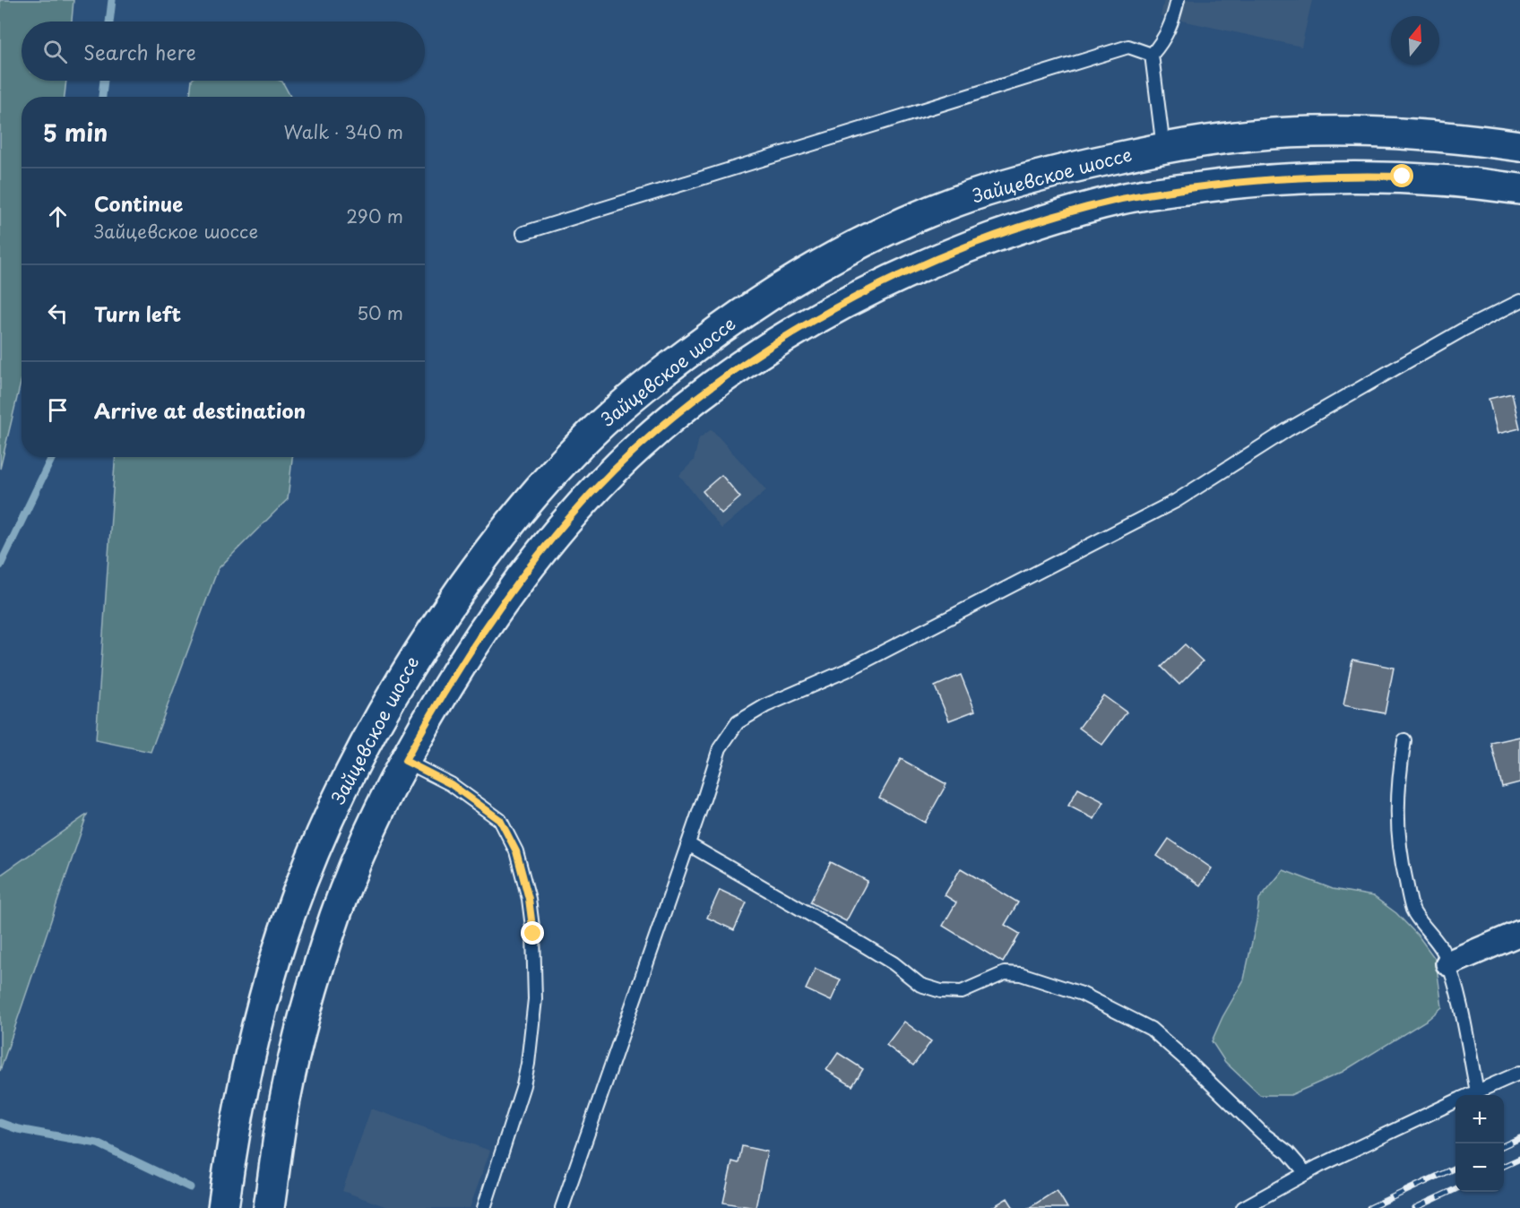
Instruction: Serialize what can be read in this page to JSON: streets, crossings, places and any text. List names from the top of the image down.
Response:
{
  "streets": {
    "main road": ["Зайцевское шоссе"]
  },
  "north": "top",
  "page": {
    "search": "Search here",
    "heading": ["5 min", "Walk · 340 m"],
    "list": [
      ["Continue", "Зайцевское шоссе", "290 m"],
      ["Turn left", "50 m"],
      "Arrive at destination"
    ],
    "map_buttons": ["+", "−"]
  }
}
